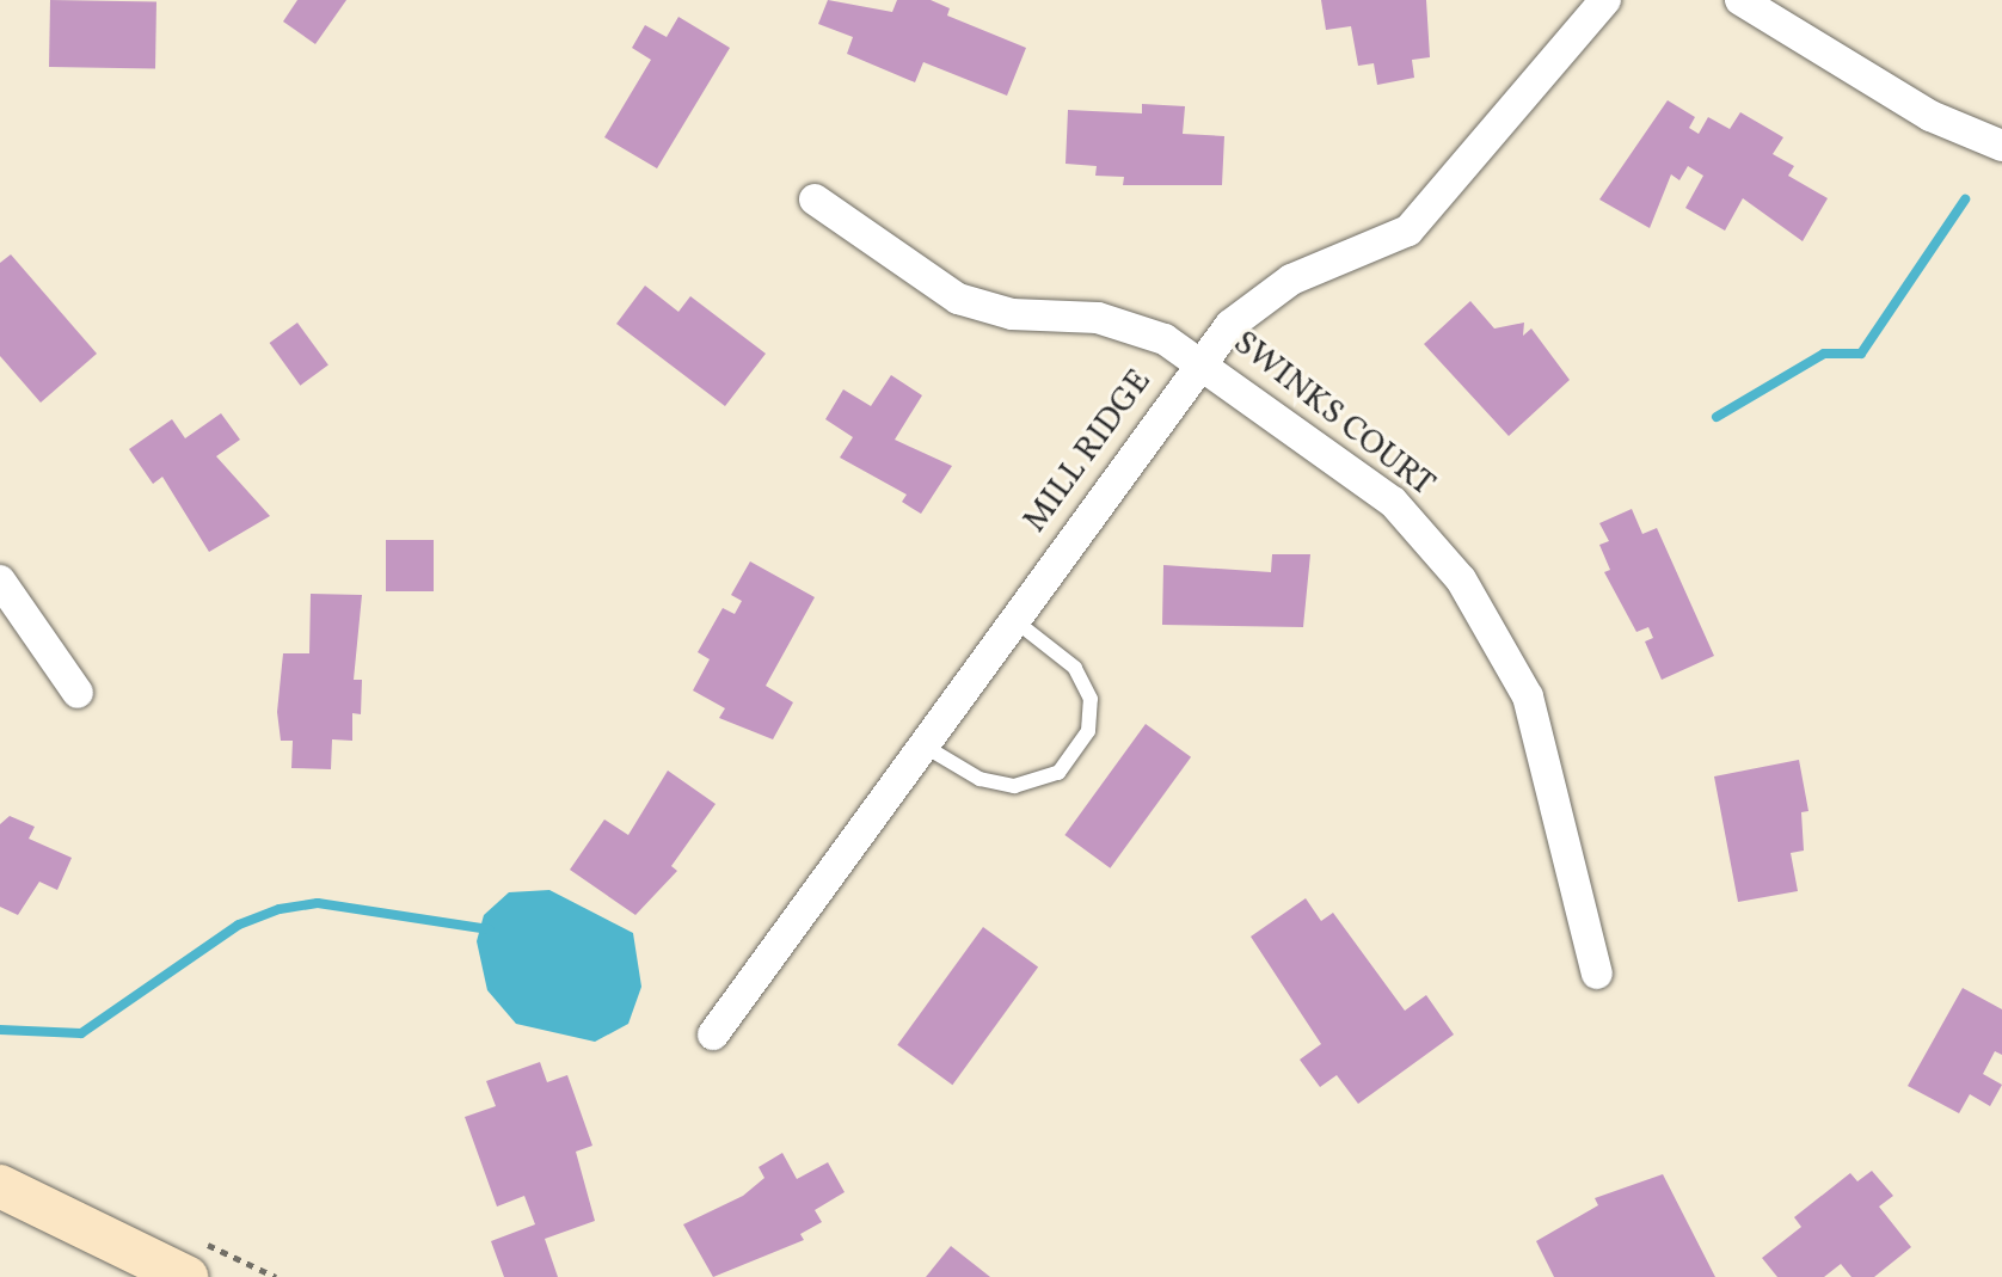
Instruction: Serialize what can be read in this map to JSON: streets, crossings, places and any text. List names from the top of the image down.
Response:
{
  "streets": {
    "street": ["SWINKS COURT", "MILL RIDGE"]
  },
  "crossings": [
    ["SWINKS COURT", "MILL RIDGE"]
  ]
}
